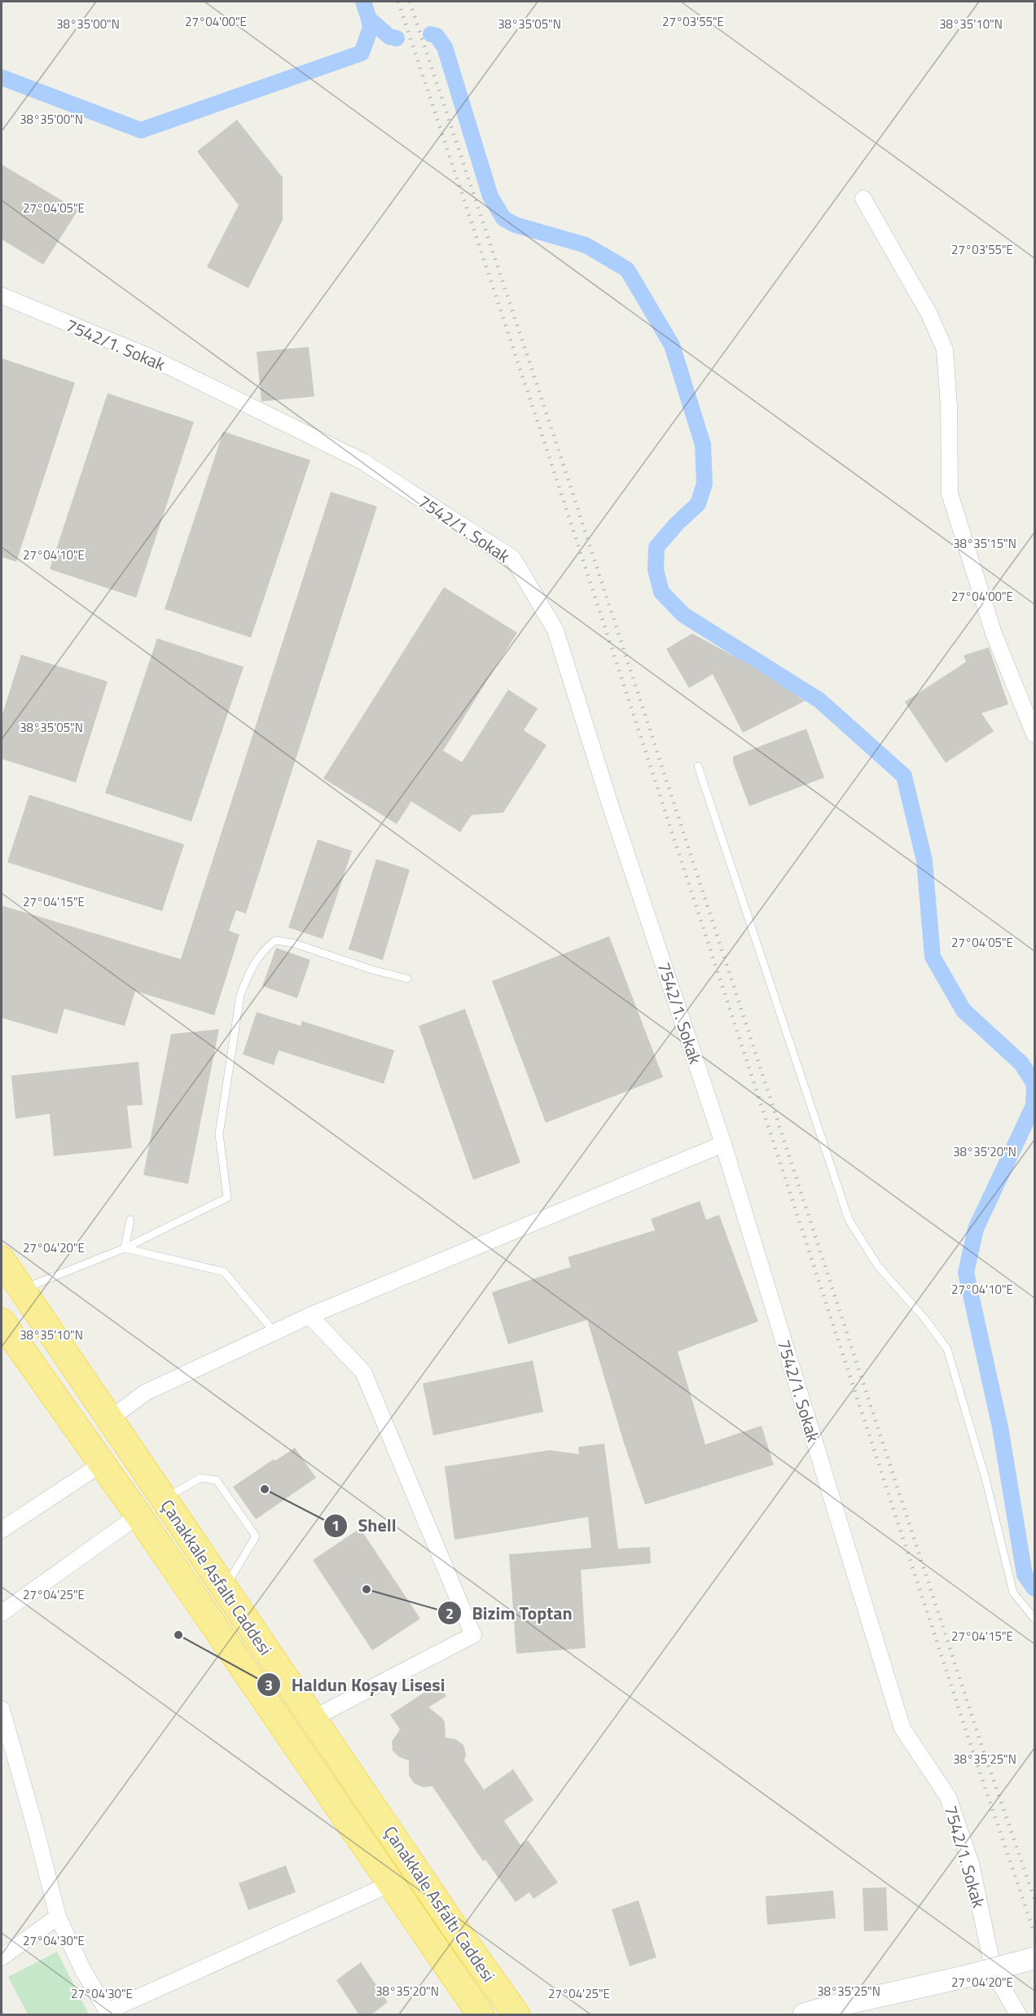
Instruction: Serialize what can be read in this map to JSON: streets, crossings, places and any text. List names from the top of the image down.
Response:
{
  "streets": {
    "highway": ["Çanakkale Asfaltı Caddesi"],
    "street": ["7542/1. Sokak"]
  },
  "places": ["Shell", "Bizim Toptan", "Haldun Koşay Lisesi"],
  "coordinates": [
    "27°04'00\"E",
    "27°03'55\"E",
    "38°35'00\"N",
    "38°35'10\"N",
    "38°35'05\"N",
    "27°04'05\"E",
    "38°35'15\"N",
    "27°04'10\"E",
    "27°04'15\"E",
    "38°35'20\"N",
    "27°04'20\"E",
    "27°04'25\"E",
    "38°35'25\"N",
    "27°04'30\"E"
  ]
}
